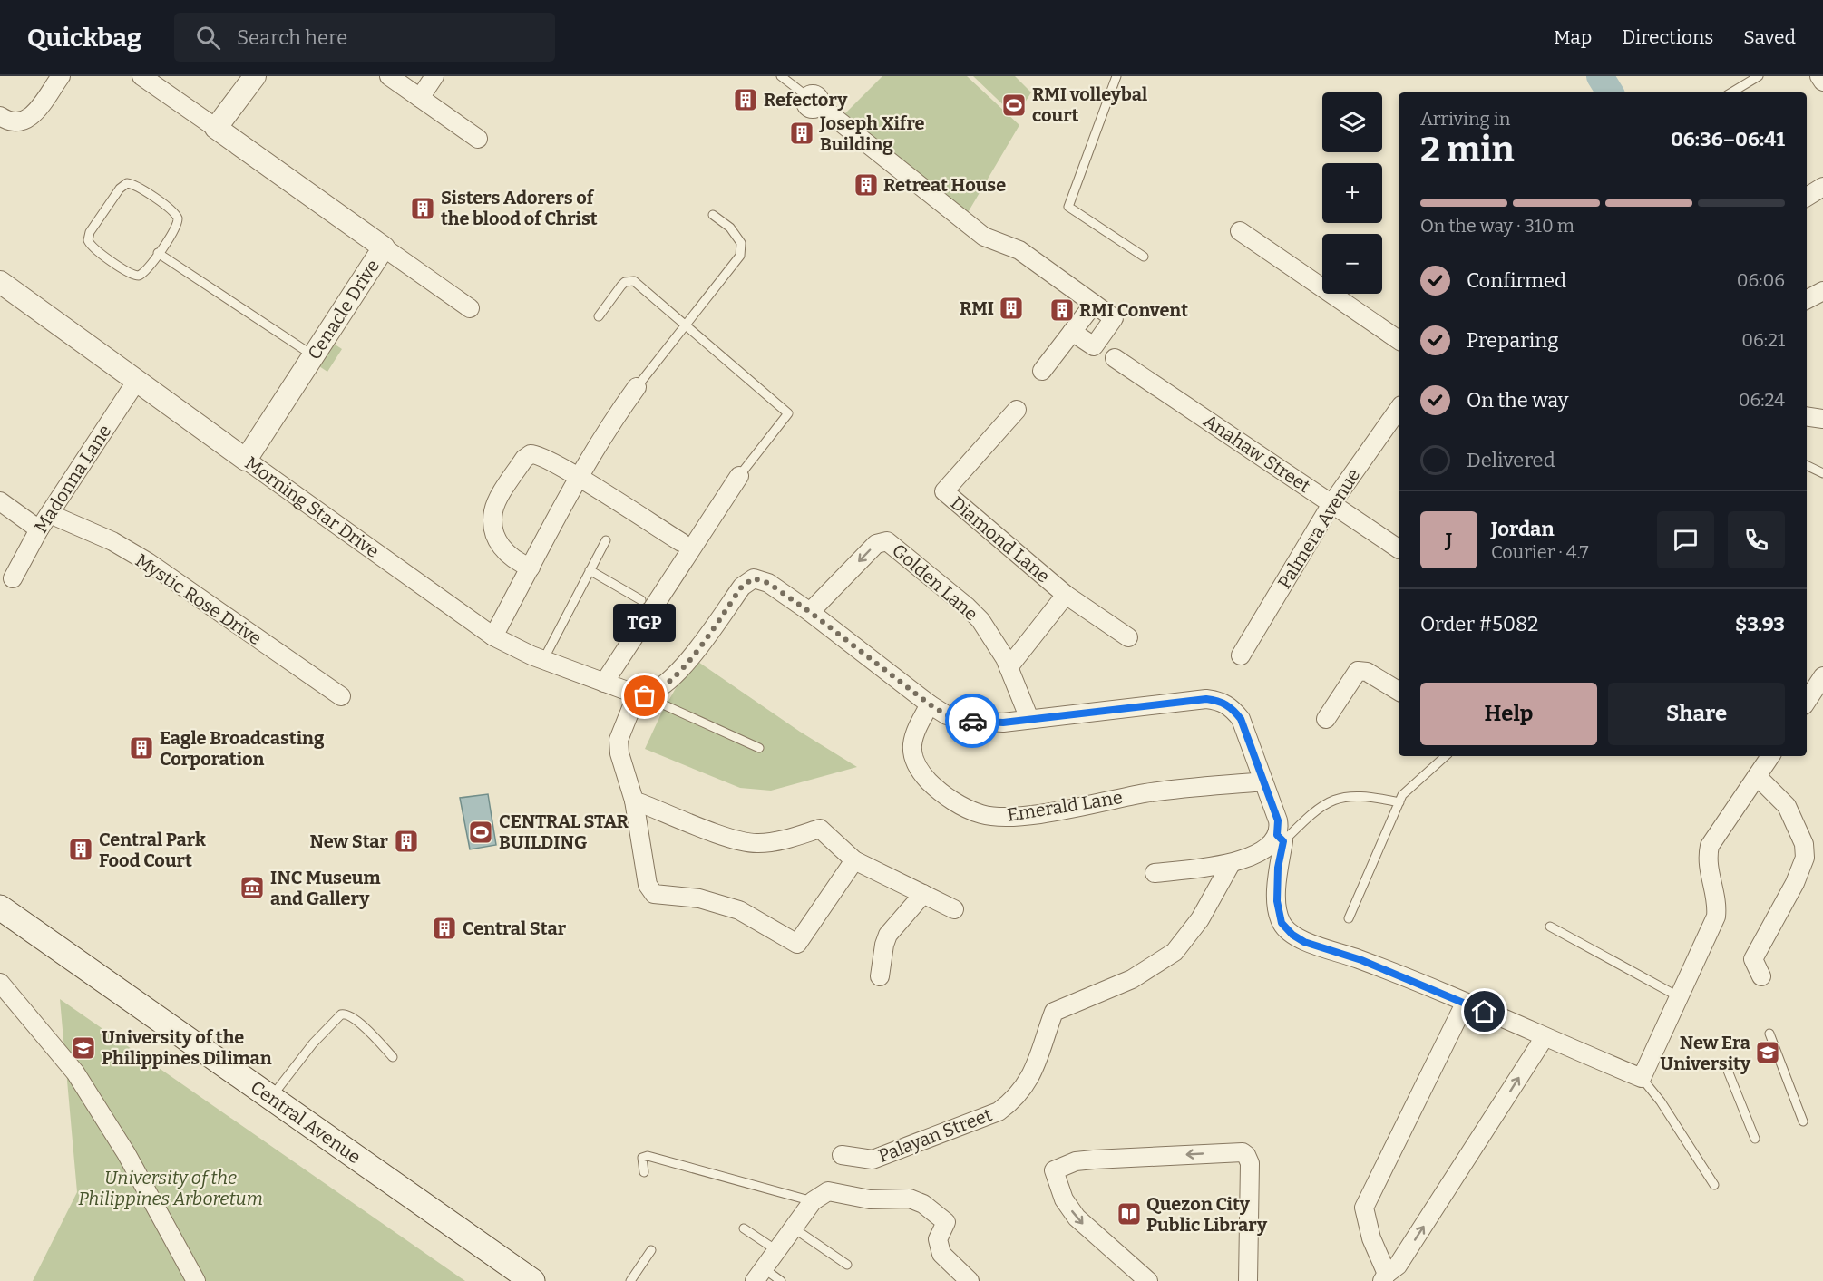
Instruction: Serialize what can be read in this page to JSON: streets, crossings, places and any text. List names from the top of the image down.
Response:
{
  "streets": {
    "main road": ["Central Avenue"],
    "street": [
      "Cenacle Drive",
      "Anahaw Street",
      "Madonna Lane",
      "Morning Star Drive",
      "Palmera Avenue",
      "Diamond Lane",
      "Golden Lane",
      "Mystic Rose Drive",
      "Emerald Lane",
      "Palayan Street"
    ]
  },
  "crossings": [
    ["Cenacle Drive", "Morning Star Drive"],
    ["Anahaw Street", "Palmera Avenue"],
    ["Madonna Lane", "Morning Star Drive"],
    ["Madonna Lane", "Mystic Rose Drive"],
    ["Diamond Lane", "Golden Lane"]
  ],
  "parks": ["University of the Philippines Arboretum"],
  "places": {
    "building": [
      "Refectory",
      "Joseph Xifre Building",
      "Retreat House",
      "Sisters Adorers of the blood of Christ",
      "RMI",
      "RMI Convent",
      "Eagle Broadcasting Corporation",
      "New Star",
      "Central Park Food Court",
      "Central Star"
    ],
    "sports": ["RMI volleybal court", "CENTRAL STAR BUILDING"],
    "other": ["TGP"],
    "museum": ["INC Museum and Gallery"],
    "school or university": ["University of the Philippines Diliman", "New Era University"],
    "library": ["Quezon City Public Library"]
  },
  "page": {
    "header": "Quickbag",
    "search": "Search here",
    "nav": ["Map", "Directions", "Saved"],
    "map_buttons": ["+", "−"],
    "heading": ["2 min", "Arriving in", "06:36–06:41"],
    "panel": [
      "Jordan",
      "Courier · 4.7",
      "Order #5082",
      "$3.93"
    ],
    "bar": "On the way · 310 m",
    "list": [
      ["Confirmed", "06:06"],
      ["Preparing", "06:21"],
      ["On the way", "06:24"],
      "Delivered"
    ],
    "round": "J",
    "bubble": "TGP",
    "buttons": ["Help", "Share"]
  }
}
